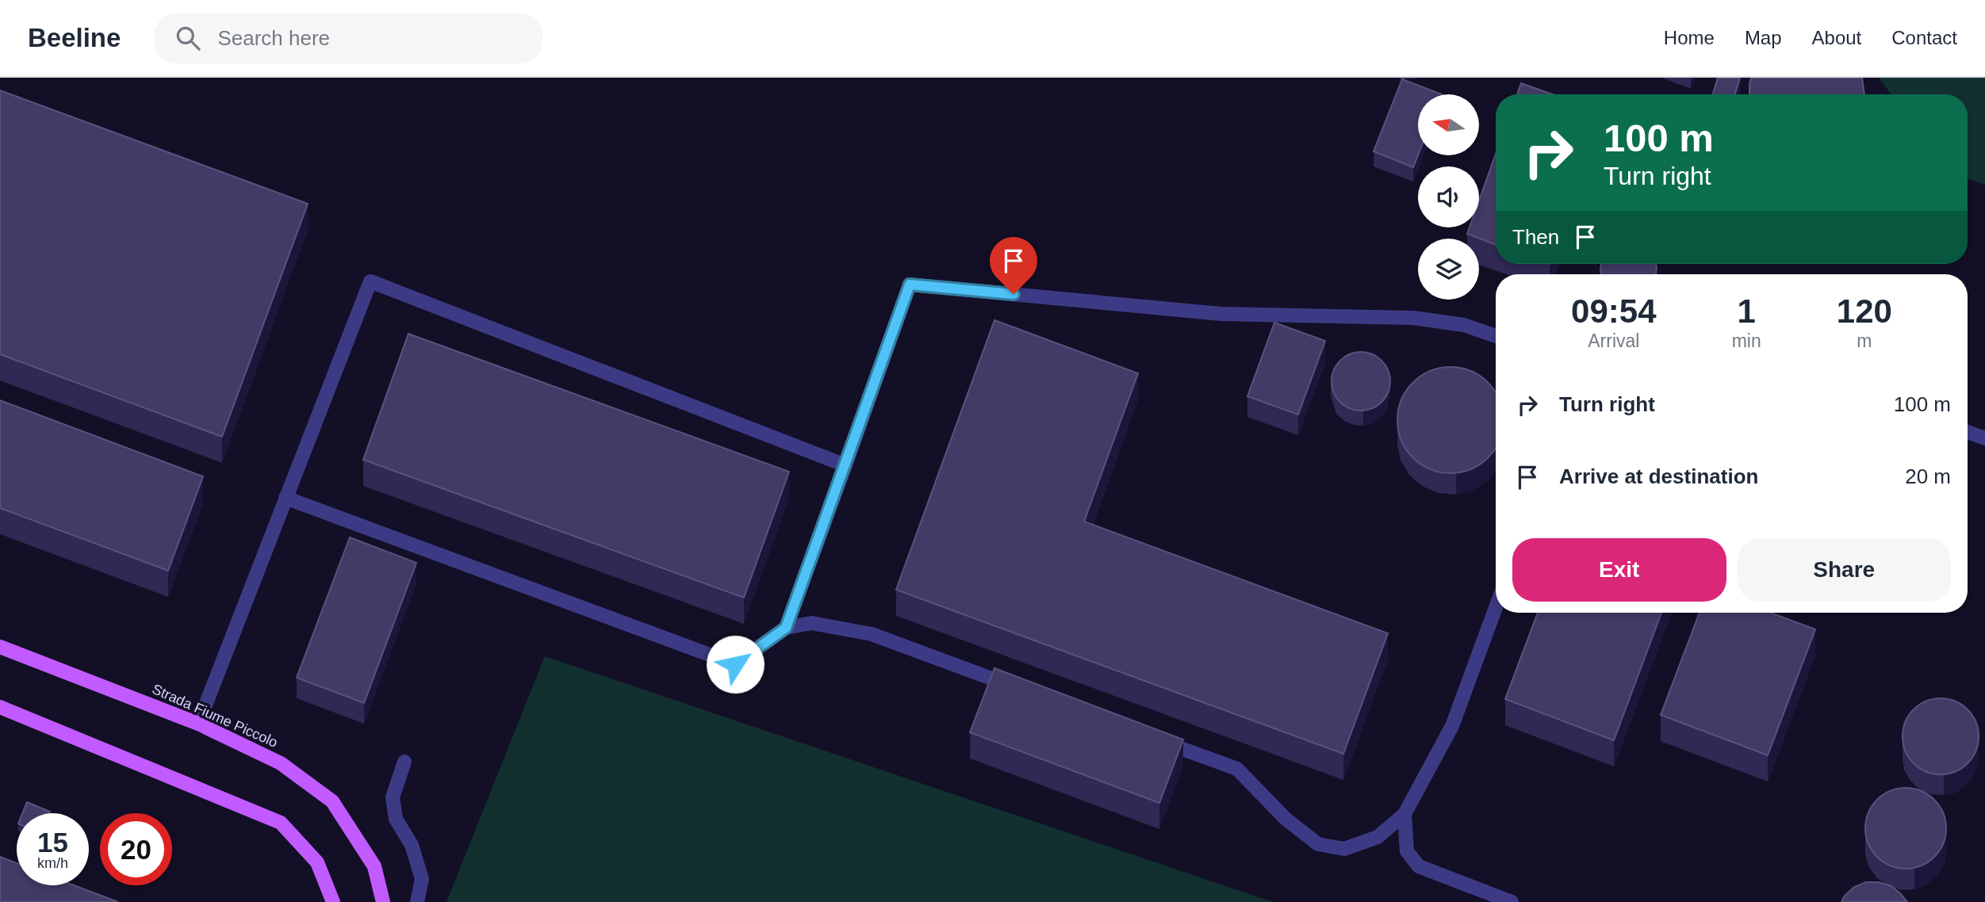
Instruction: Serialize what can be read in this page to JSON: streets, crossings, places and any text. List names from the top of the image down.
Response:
{
  "streets": {
    "main road": ["Strada Fiume Piccolo"]
  },
  "north": "left",
  "page": {
    "header": "Beeline",
    "search": "Search here",
    "nav": [
      "Home",
      "Map",
      "About",
      "Contact"
    ],
    "turn": ["100 m", "Turn right"],
    "then": "Then",
    "eta": [
      "09:54",
      "Arrival",
      "1",
      "min",
      "120",
      "m"
    ],
    "list": [
      {
        "name": "Turn right",
        "value": "100 m"
      },
      {
        "name": "Arrive at destination",
        "value": "20 m"
      }
    ],
    "buttons": ["Exit", "Share"],
    "speed": "15 km/h",
    "limit": "20"
  }
}
